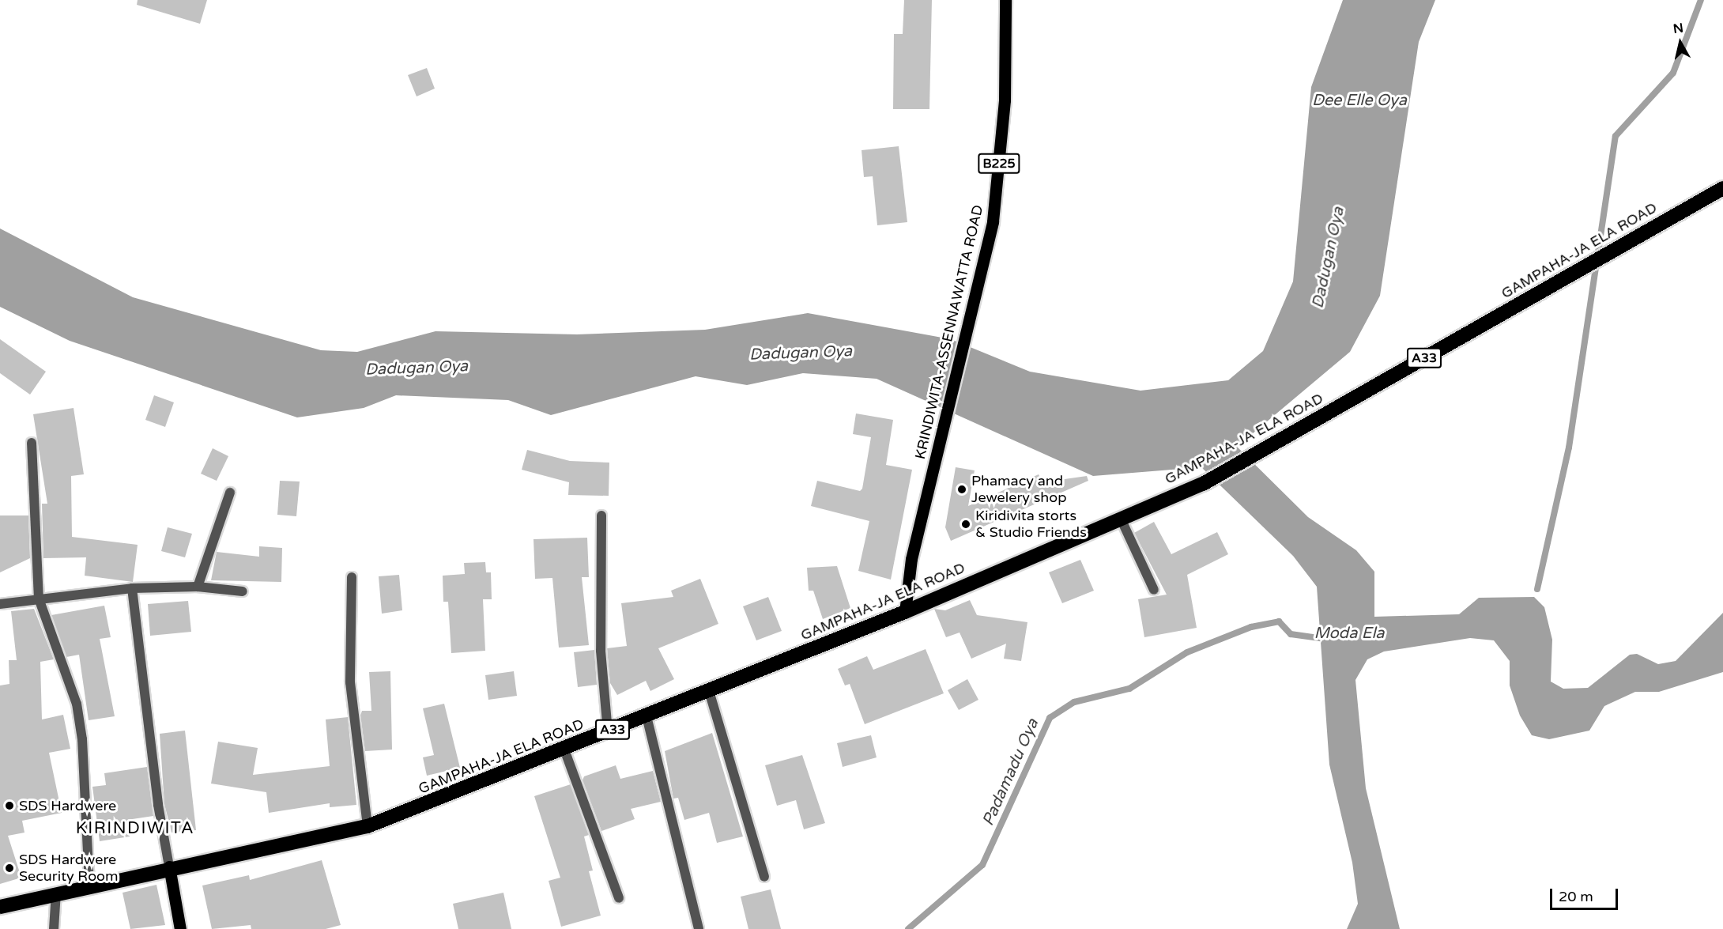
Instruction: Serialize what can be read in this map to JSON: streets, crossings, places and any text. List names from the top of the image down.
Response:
{
  "streets": {
    "highway": ["GAMPAHA-JA ELA ROAD", "A33"],
    "main road": ["B225", "KRINDIWITA-ASSENNAWATTA ROAD"]
  },
  "crossings": [
    ["GAMPAHA-JA ELA ROAD", "KRINDIWITA-ASSENNAWATTA ROAD"]
  ],
  "districts": ["KIRINDIWITA"],
  "water": [
    "Dee Elle Oya",
    "Dadugan Oya",
    "Moda Ela",
    "Padamadu Oya"
  ],
  "places": [
    "Phamacy and Jewelery shop",
    "Kiridivita storts & Studio Friends",
    "SDS Hardwere",
    "SDS Hardwere Security Room"
  ],
  "scale_bar": "20 m",
  "north": "top"
}
